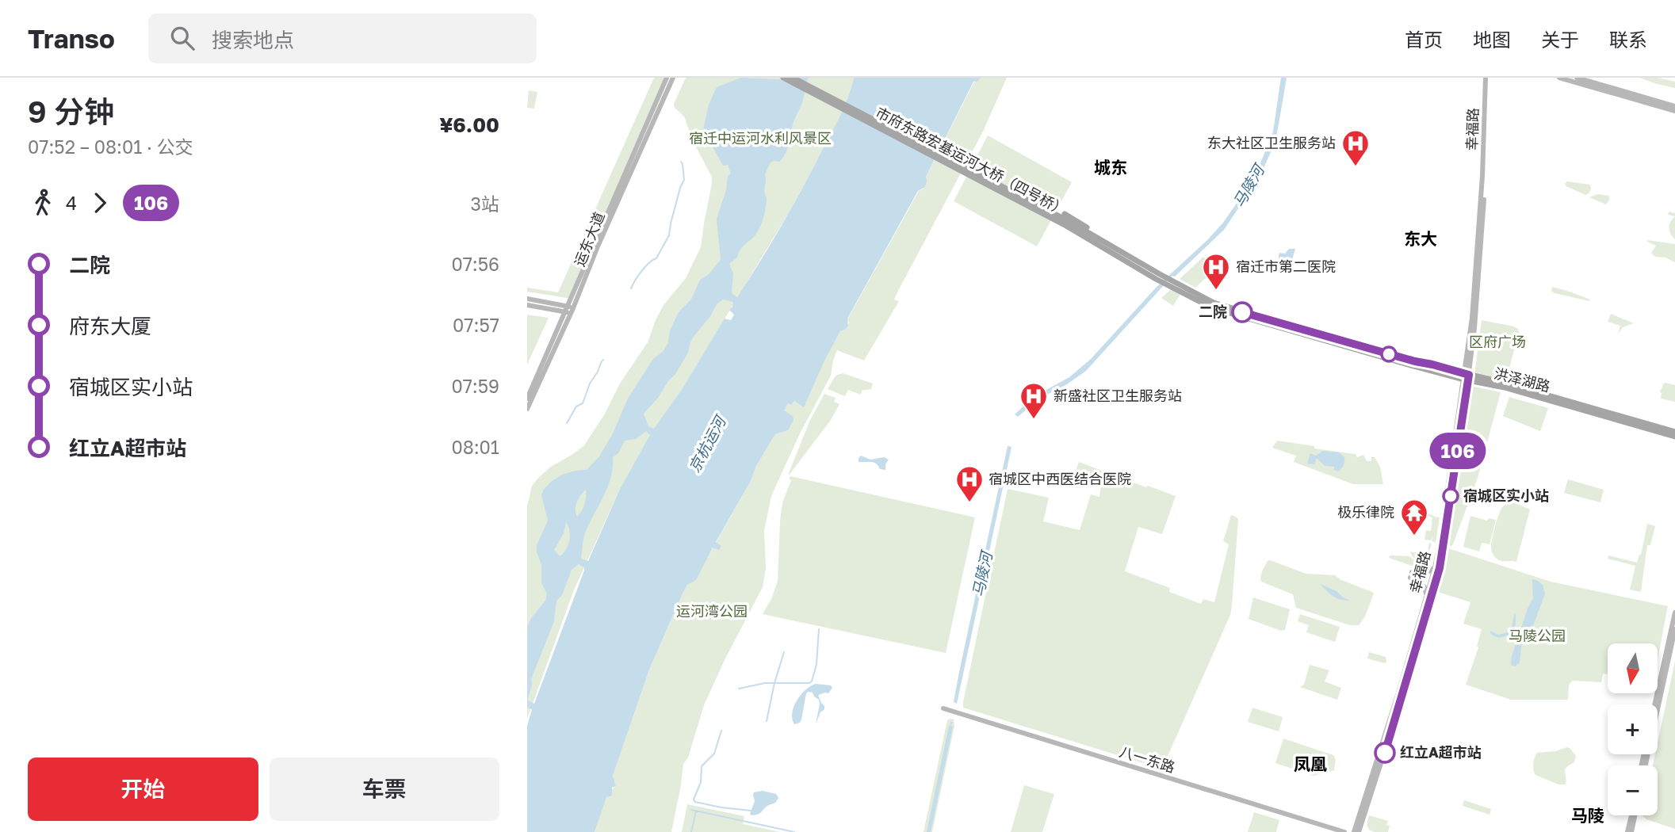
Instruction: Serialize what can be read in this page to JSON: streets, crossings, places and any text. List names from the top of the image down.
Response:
{
  "streets": {
    "main road": [
      "幸福路",
      "市府东路宏基运河大桥（四号桥）",
      "运东大道",
      "洪泽湖路",
      "八一东路"
    ]
  },
  "crossings": [
    ["幸福路", "洪泽湖路"],
    ["市府东路宏基运河大桥（四号桥）", "洪泽湖路"]
  ],
  "districts": [
    "城东",
    "东大",
    "凤凰",
    "马陵"
  ],
  "water": ["马陵河", "京杭运河"],
  "parks": [
    "宿迁中运河水利风景区",
    "区府广场",
    "运河湾公园",
    "马陵公园"
  ],
  "places": {
    "hospital": [
      "东大社区卫生服务站",
      "宿迁市第二医院",
      "新盛社区卫生服务站",
      "宿城区中西医结合医院"
    ],
    "other": ["二院", "宿城区实小站", "红立A超市站"],
    "temple": ["极乐律院"]
  },
  "lines": ["bus line 106"],
  "north": "bottom",
  "page": {
    "header": "Transo",
    "search": "搜索地点",
    "nav": [
      "首页",
      "地图",
      "关于",
      "联系"
    ],
    "heading": ["9 分钟", "07:52 – 08:01 · 公交", "¥6.00"],
    "on_map": "106",
    "legs": ["4", "106", "3站"],
    "list": [
      {
        "name": "二院",
        "value": "07:56"
      },
      {
        "name": "府东大厦",
        "value": "07:57"
      },
      {
        "name": "宿城区实小站",
        "value": "07:59"
      },
      {
        "name": "红立A超市站",
        "value": "08:01"
      }
    ],
    "map_buttons": ["+", "−"],
    "buttons": ["开始", "车票"]
  }
}
